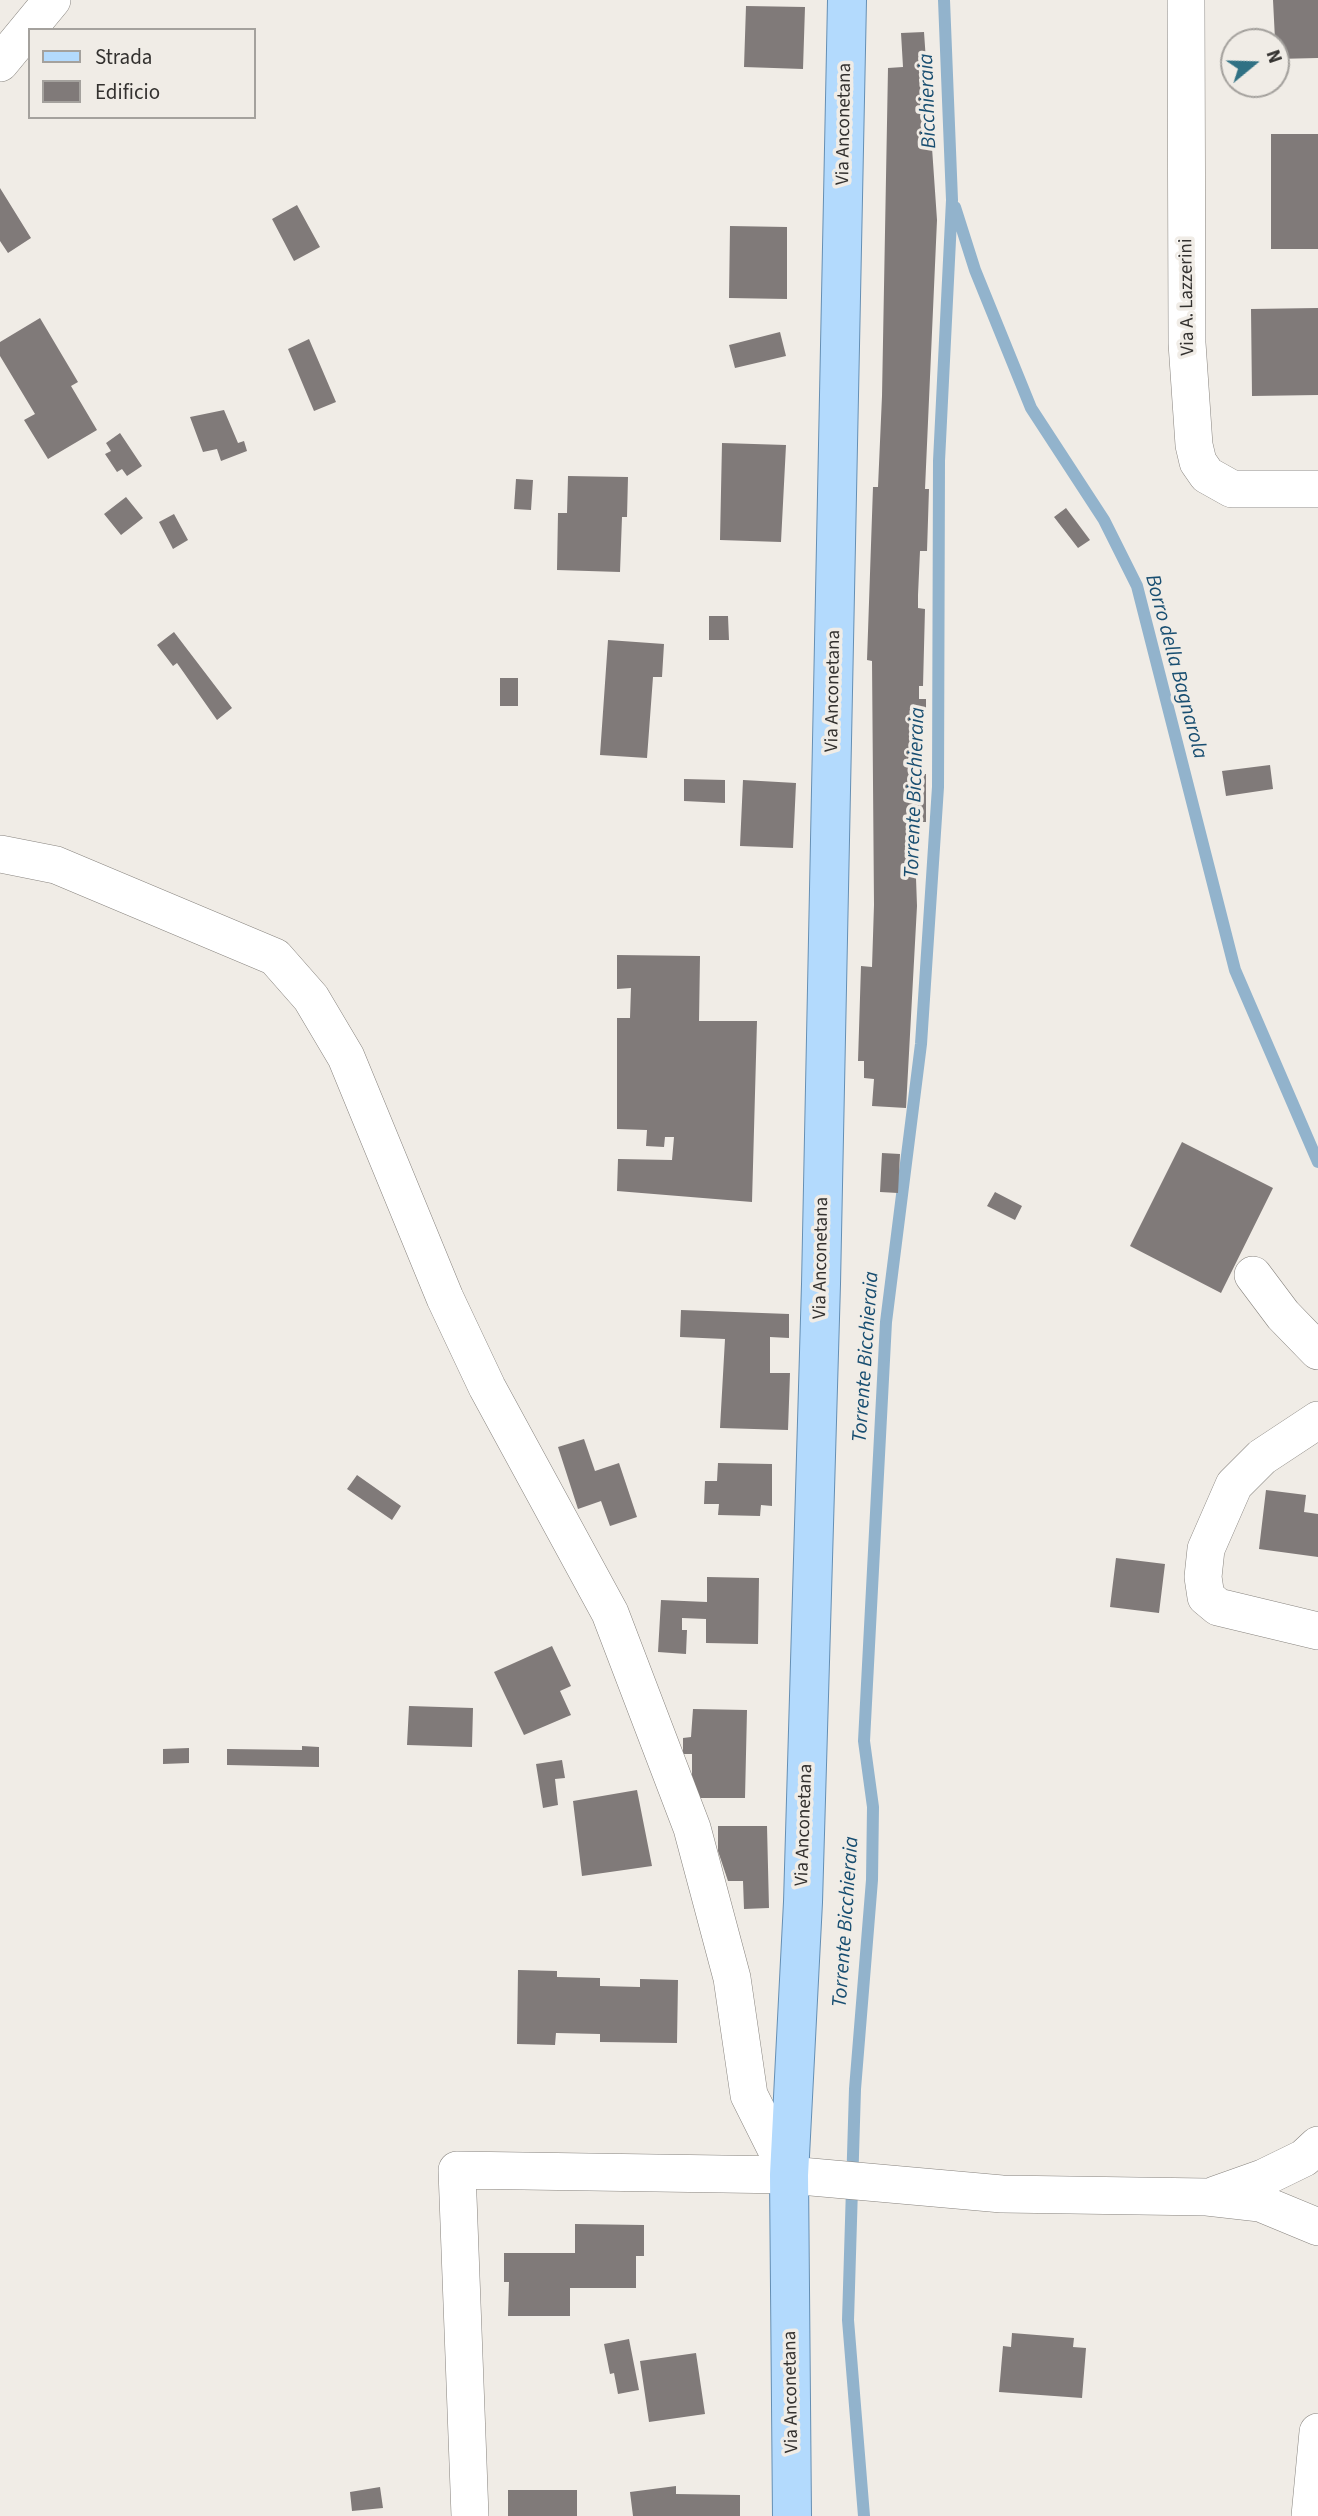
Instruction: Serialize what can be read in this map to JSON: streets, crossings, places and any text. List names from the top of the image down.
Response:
{
  "streets": {
    "main road": ["Via Anconetana"],
    "street": ["Via A. Lazzerini"]
  },
  "water": ["Bicchieraia", "Borro della Bagnarola", "Torrente Bicchieraia"],
  "legend": ["Strada", "Edificio"],
  "north": "right"
}
